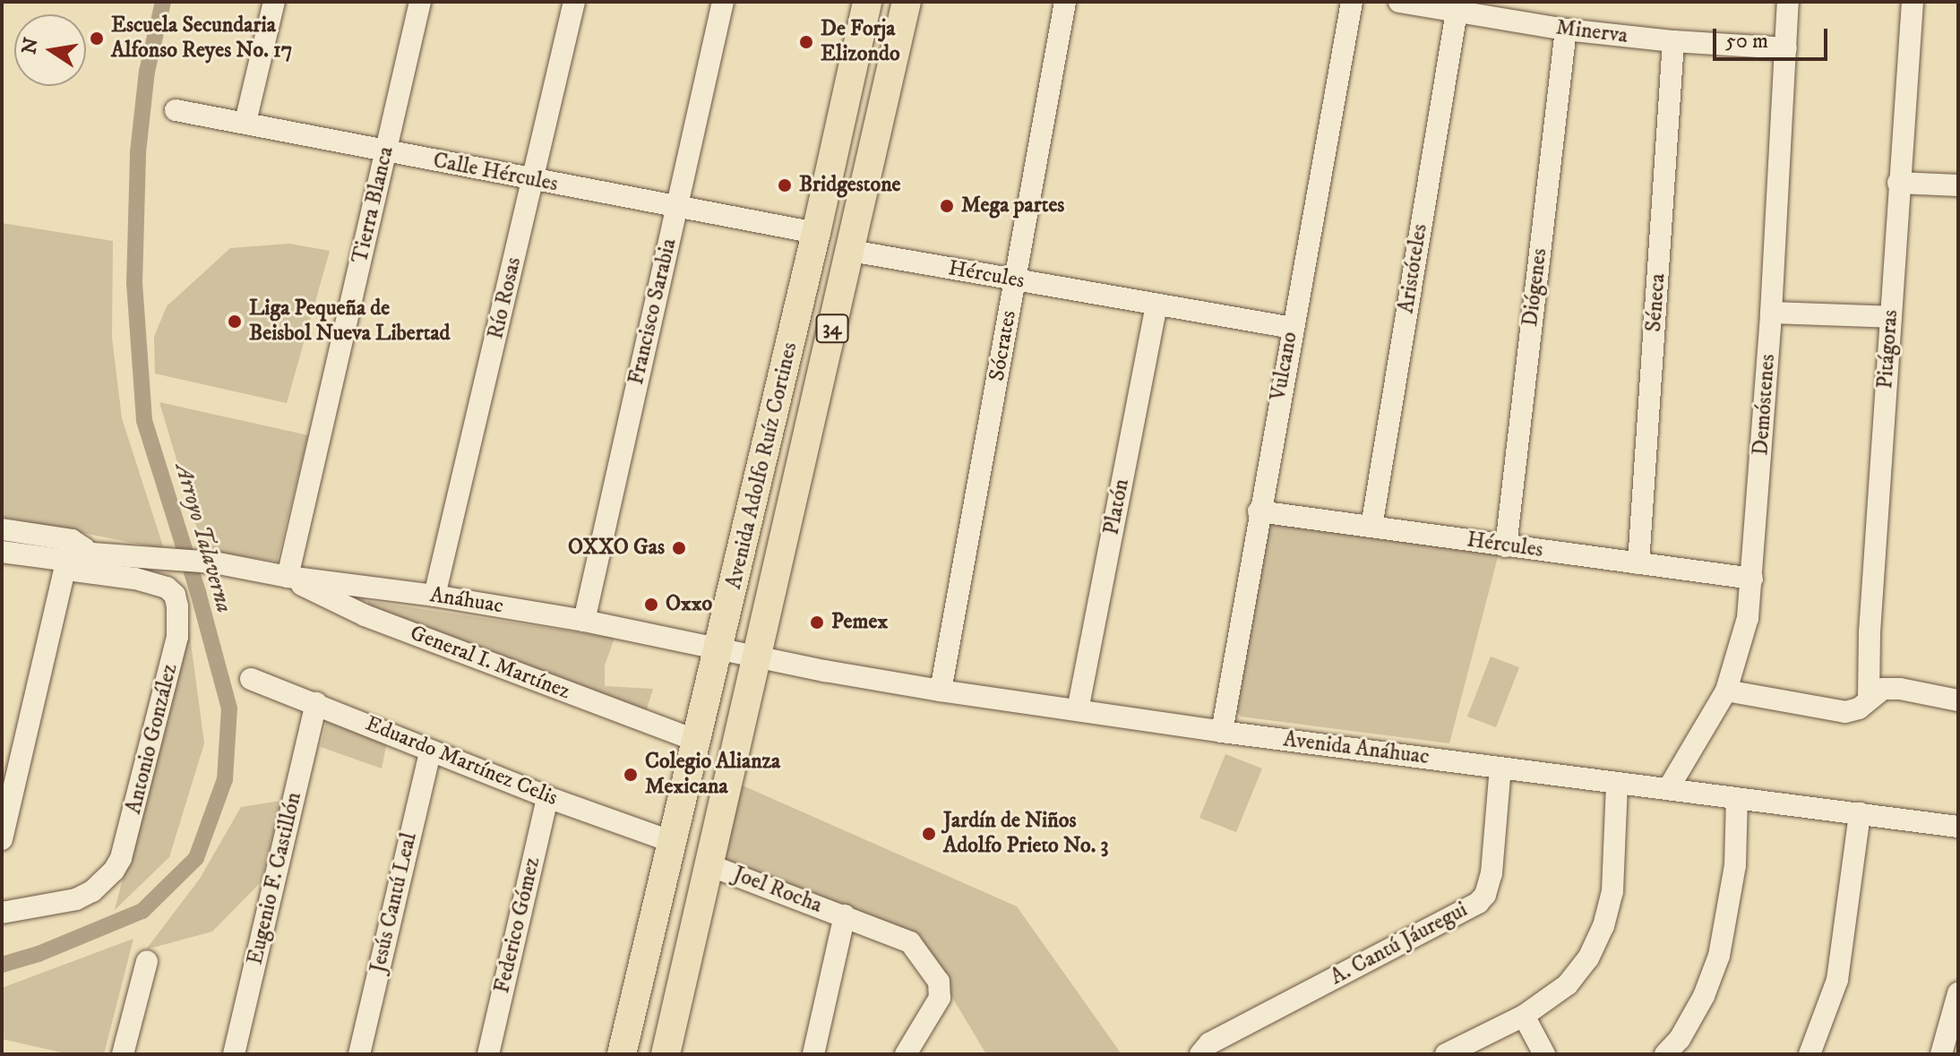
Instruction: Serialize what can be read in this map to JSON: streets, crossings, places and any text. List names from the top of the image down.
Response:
{
  "streets": {
    "main road": ["34", "Avenida Adolfo Ruíz Cortines"],
    "street": [
      "Minerva",
      "Calle Hércules",
      "Tierra Blanca",
      "Aristóteles",
      "Hércules",
      "Diógenes",
      "Río Rosas",
      "Séneca",
      "Francisco Sarabia",
      "Sócrates",
      "Pitágoras",
      "Vulcano",
      "Demóstenes",
      "Platón",
      "Anáhuac",
      "General I. Martínez",
      "Antonio González",
      "Avenida Anáhuac",
      "Eduardo Martínez Celis",
      "Eugenio F. Castillón",
      "Joel Rocha",
      "Jesús Cantú Leal",
      "Federico Gómez",
      "A. Cantú Jáuregui"
    ]
  },
  "crossings": [
    ["Minerva", "Aristóteles"],
    ["Minerva", "Diógenes"],
    ["Minerva", "Séneca"],
    ["Minerva", "Demóstenes"],
    ["Calle Hércules", "Tierra Blanca"],
    ["Calle Hércules", "Río Rosas"],
    ["Calle Hércules", "Francisco Sarabia"],
    ["Calle Hércules", "Avenida Adolfo Ruíz Cortines"],
    ["Tierra Blanca", "Anáhuac"],
    ["Tierra Blanca", "General I. Martínez"],
    ["Aristóteles", "Hércules"],
    ["Hércules", "Diógenes"],
    ["Hércules", "Séneca"],
    ["Hércules", "Sócrates"],
    ["Hércules", "Vulcano"],
    ["Hércules", "Demóstenes"],
    ["Hércules", "Avenida Adolfo Ruíz Cortines"],
    ["Hércules", "Platón"],
    ["Río Rosas", "Anáhuac"],
    ["Francisco Sarabia", "Anáhuac"],
    ["Sócrates", "Avenida Anáhuac"],
    ["Vulcano", "Avenida Anáhuac"],
    ["Demóstenes", "Avenida Anáhuac"],
    ["Avenida Adolfo Ruíz Cortines", "Anáhuac"],
    ["Avenida Adolfo Ruíz Cortines", "General I. Martínez"],
    ["Avenida Adolfo Ruíz Cortines", "Avenida Anáhuac"],
    ["Avenida Adolfo Ruíz Cortines", "Eduardo Martínez Celis"],
    ["Avenida Adolfo Ruíz Cortines", "Joel Rocha"],
    ["Platón", "Avenida Anáhuac"],
    ["Anáhuac", "General I. Martínez"],
    ["Anáhuac", "Antonio González"],
    ["Anáhuac", "Avenida Anáhuac"],
    ["Avenida Anáhuac", "A. Cantú Jáuregui"],
    ["Eduardo Martínez Celis", "Eugenio F. Castillón"],
    ["Eduardo Martínez Celis", "Jesús Cantú Leal"],
    ["Eduardo Martínez Celis", "Federico Gómez"]
  ],
  "water": ["Arroyo Talaverna"],
  "places": [
    "Escuela Secundaria Alfonso Reyes No. 17",
    "De Forja Elizondo",
    "Bridgestone",
    "Mega partes",
    "Liga Pequeña de Beisbol Nueva Libertad",
    "OXXO Gas",
    "Oxxo",
    "Pemex",
    "Colegio Alianza Mexicana",
    "Jardín de Niños Adolfo Prieto No. 3"
  ],
  "scale_bar": "50 m",
  "north": "left"
}
